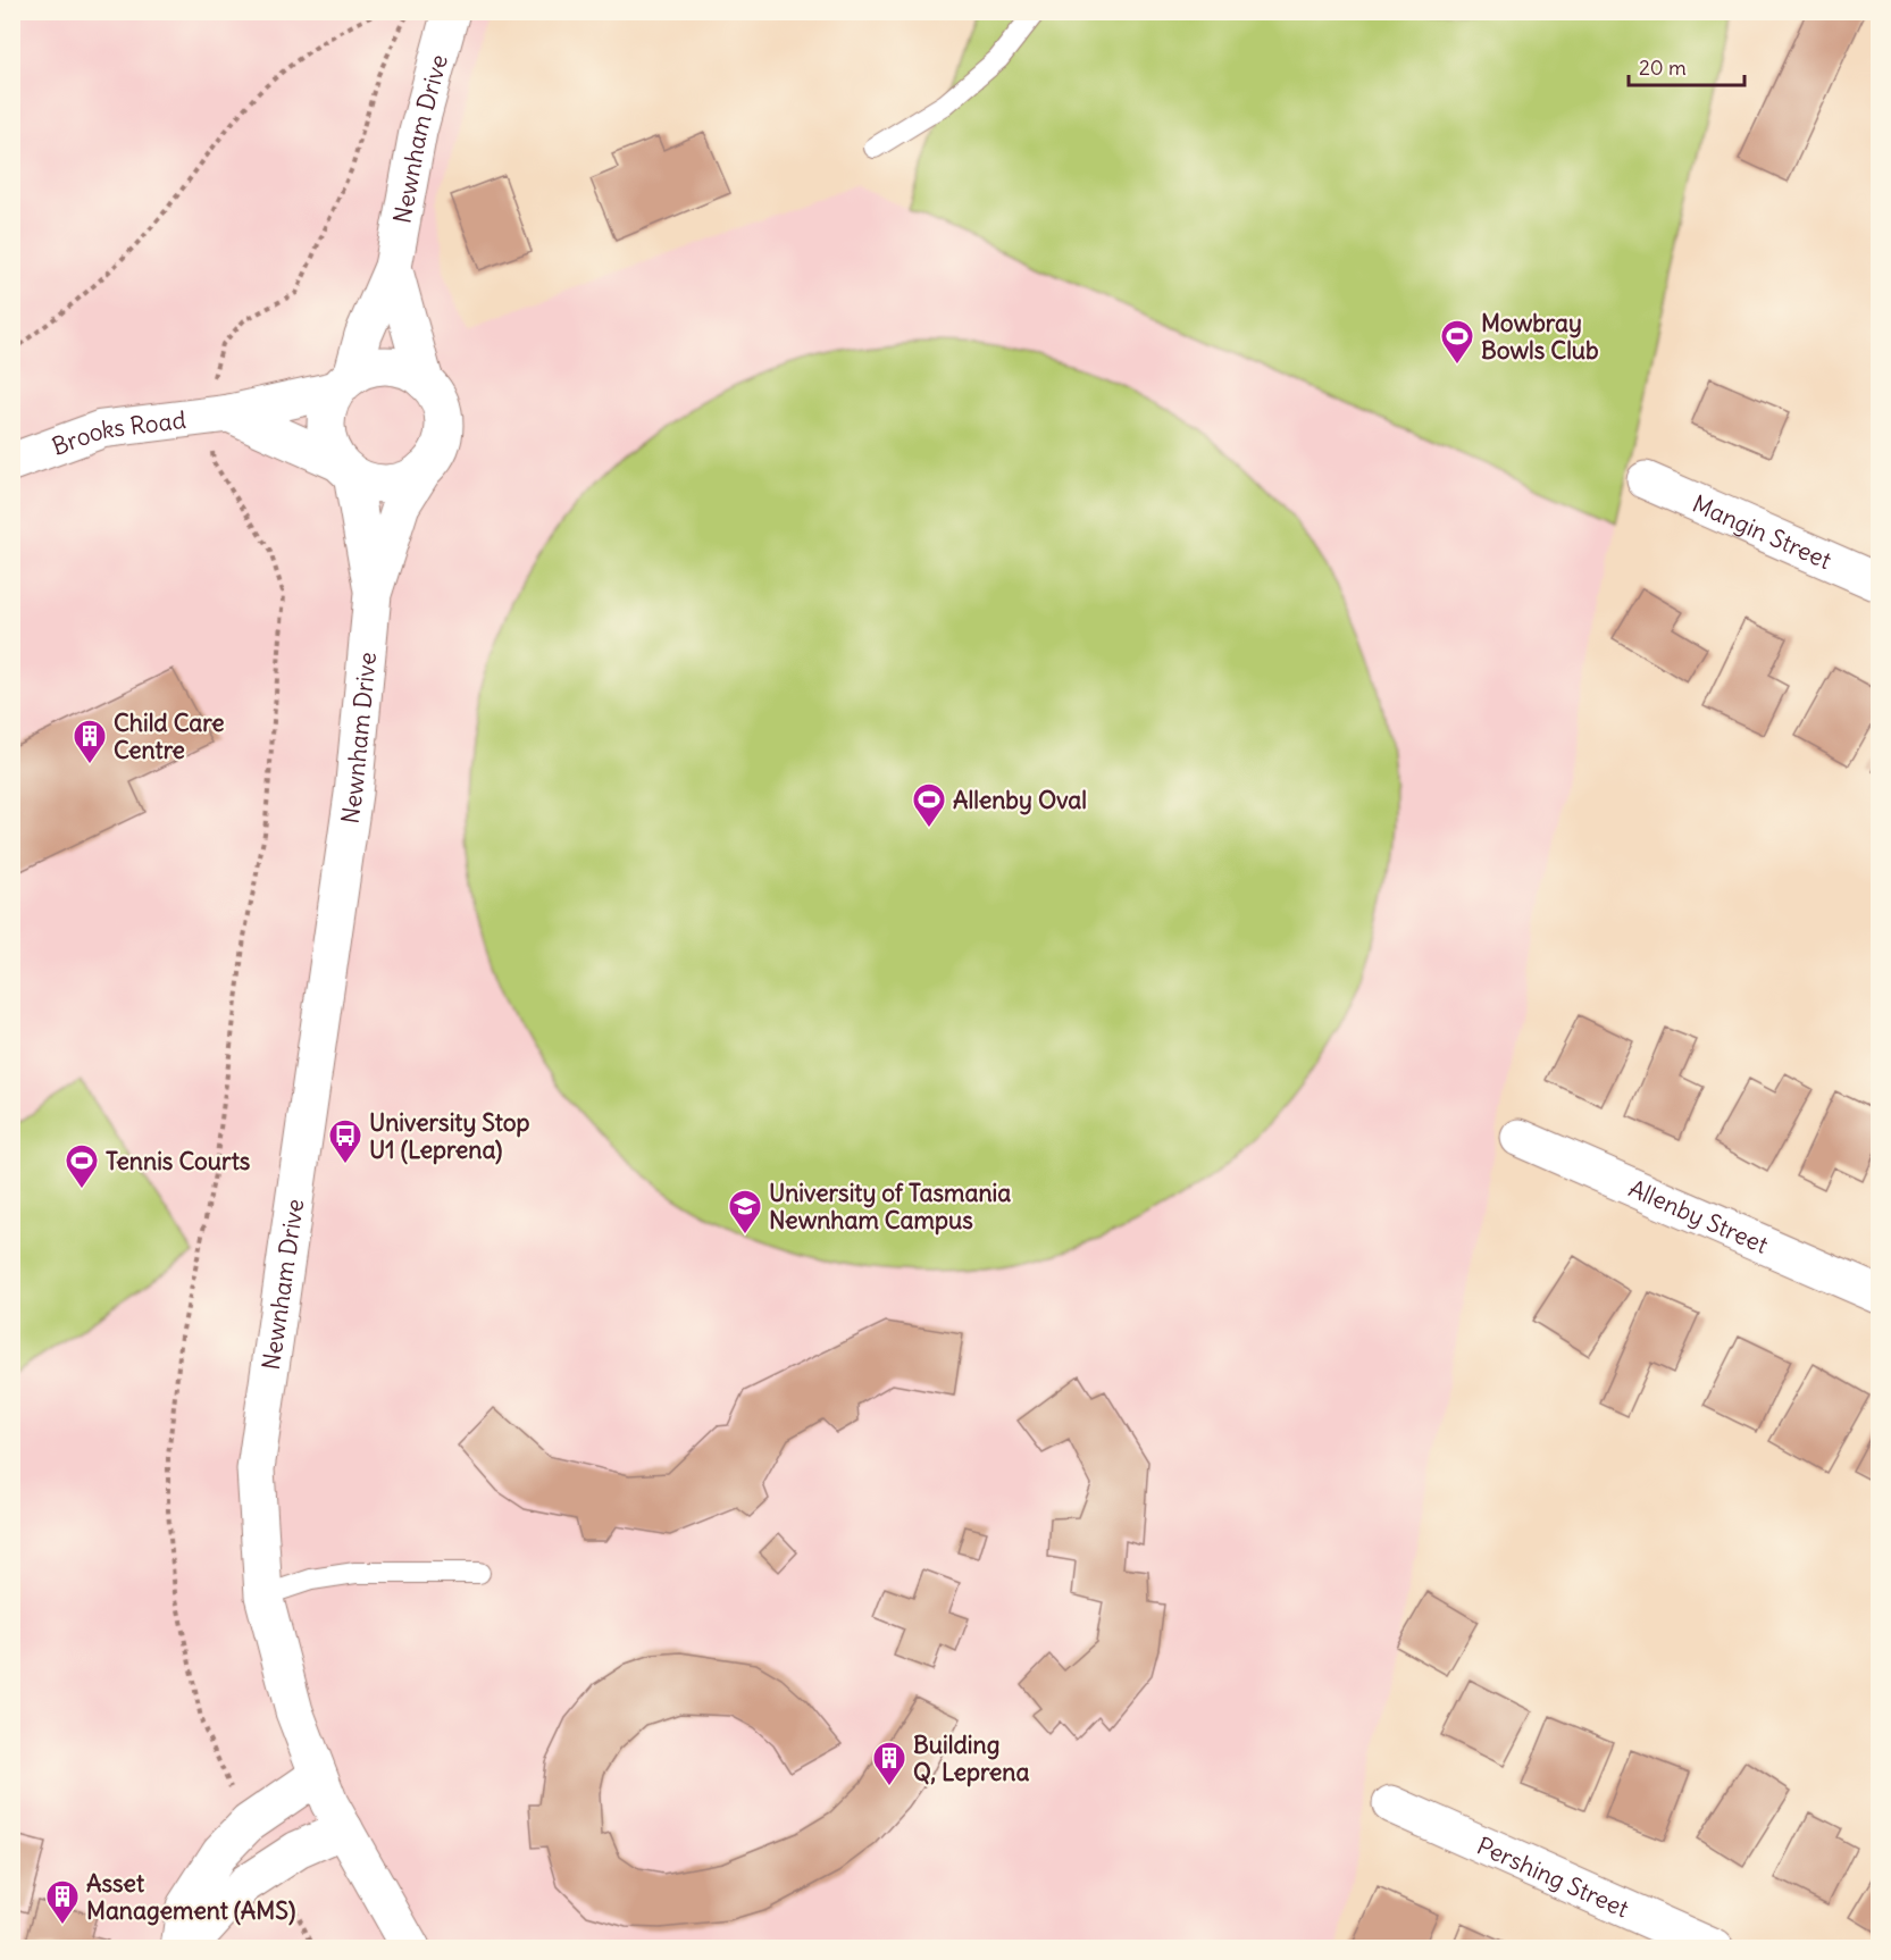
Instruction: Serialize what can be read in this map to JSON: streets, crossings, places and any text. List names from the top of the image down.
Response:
{
  "streets": {
    "street": [
      "Newnham Drive",
      "Brooks Road",
      "Mangin Street",
      "Allenby Street",
      "Pershing Street"
    ]
  },
  "crossings": [
    ["Newnham Drive", "Brooks Road"]
  ],
  "places": {
    "sports": ["Mowbray Bowls Club", "Allenby Oval", "Tennis Courts"],
    "building": ["Child Care Centre", "Building Q, Leprena", "Asset Management (AMS)"],
    "bus stop": ["University Stop U1 (Leprena)"],
    "school or university": ["University of Tasmania Newnham Campus"]
  },
  "scale_bar": "20 m"
}
